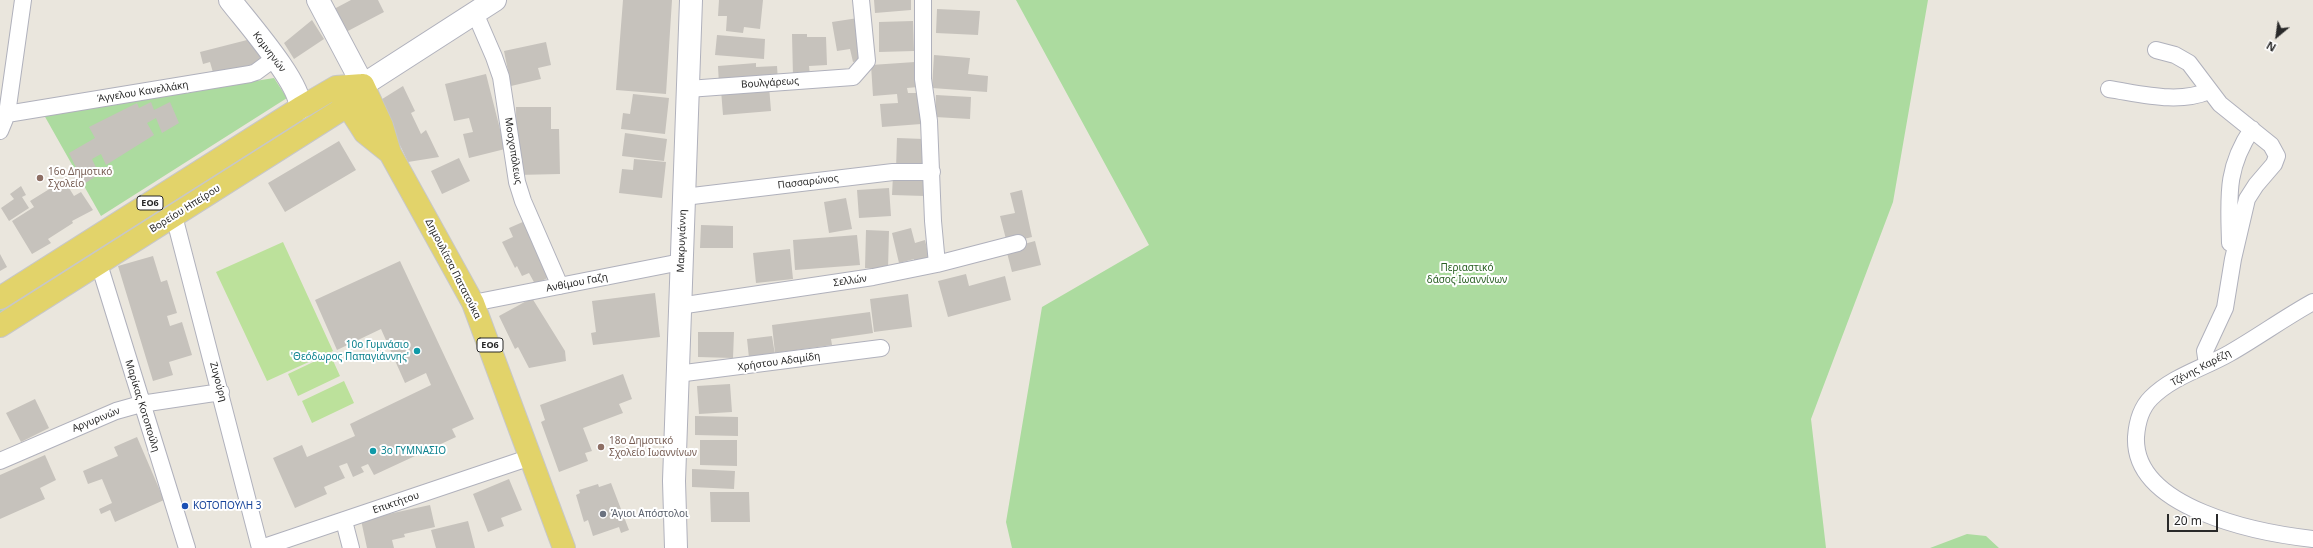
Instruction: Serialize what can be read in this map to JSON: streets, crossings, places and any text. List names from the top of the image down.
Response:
{
  "streets": {
    "main road": [
      "Κομνηνών",
      "ΕΟ6",
      "Βορείου Ηπείρου",
      "Μακρυγιάννη",
      "Δημουλίτσα Πατατούκα"
    ],
    "street": [
      "Βουλγάρεως",
      "Άγγελου Κανελλάκη",
      "Μοσχοπόλεως",
      "Πασσαρώνος",
      "Σελλών",
      "Ανθίμου Γαζη",
      "Χρήστου Αδαμίδη",
      "Τζένης Καρέζη",
      "Ζυγούρη",
      "Μαρίκας Κοτοπούλη",
      "Αργυρινών",
      "Επικτήτου"
    ]
  },
  "crossings": [
    ["Κομνηνών", "Άγγελου Κανελλάκη"],
    ["Κομνηνών", "Βορείου Ηπείρου"],
    ["Βουλγάρεως", "Μακρυγιάννη"],
    ["Μοσχοπόλεως", "Βορείου Ηπείρου"],
    ["Μοσχοπόλεως", "Ανθίμου Γαζη"],
    ["Πασσαρώνος", "Μακρυγιάννη"],
    ["Βορείου Ηπείρου", "Δημουλίτσα Πατατούκα"],
    ["Βορείου Ηπείρου", "Ζυγούρη"],
    ["Βορείου Ηπείρου", "Μαρίκας Κοτοπούλη"],
    ["Μακρυγιάννη", "Σελλών"],
    ["Μακρυγιάννη", "Ανθίμου Γαζη"],
    ["Μακρυγιάννη", "Χρήστου Αδαμίδη"],
    ["Δημουλίτσα Πατατούκα", "Ανθίμου Γαζη"],
    ["Δημουλίτσα Πατατούκα", "Επικτήτου"],
    ["Ζυγούρη", "Αργυρινών"],
    ["Ζυγούρη", "Επικτήτου"],
    ["Μαρίκας Κοτοπούλη", "Αργυρινών"]
  ],
  "parks": ["Περιαστικό δάσος Ιωαννίνων"],
  "places": [
    "16ο Δημοτικό Σχολείο",
    "10ο Γυμνάσιο 'Θεόδωρος Παπαγιάννης'",
    "18ο Δημοτικό Σχολείο Ιωαννίνων",
    "3ο ΓΥΜΝΑΣΙΟ",
    "ΚΟΤΟΠΟΥΛΗ 3",
    "Άγιοι Απόστολοι"
  ],
  "scale_bar": "20 m",
  "north": "bottom left"
}
